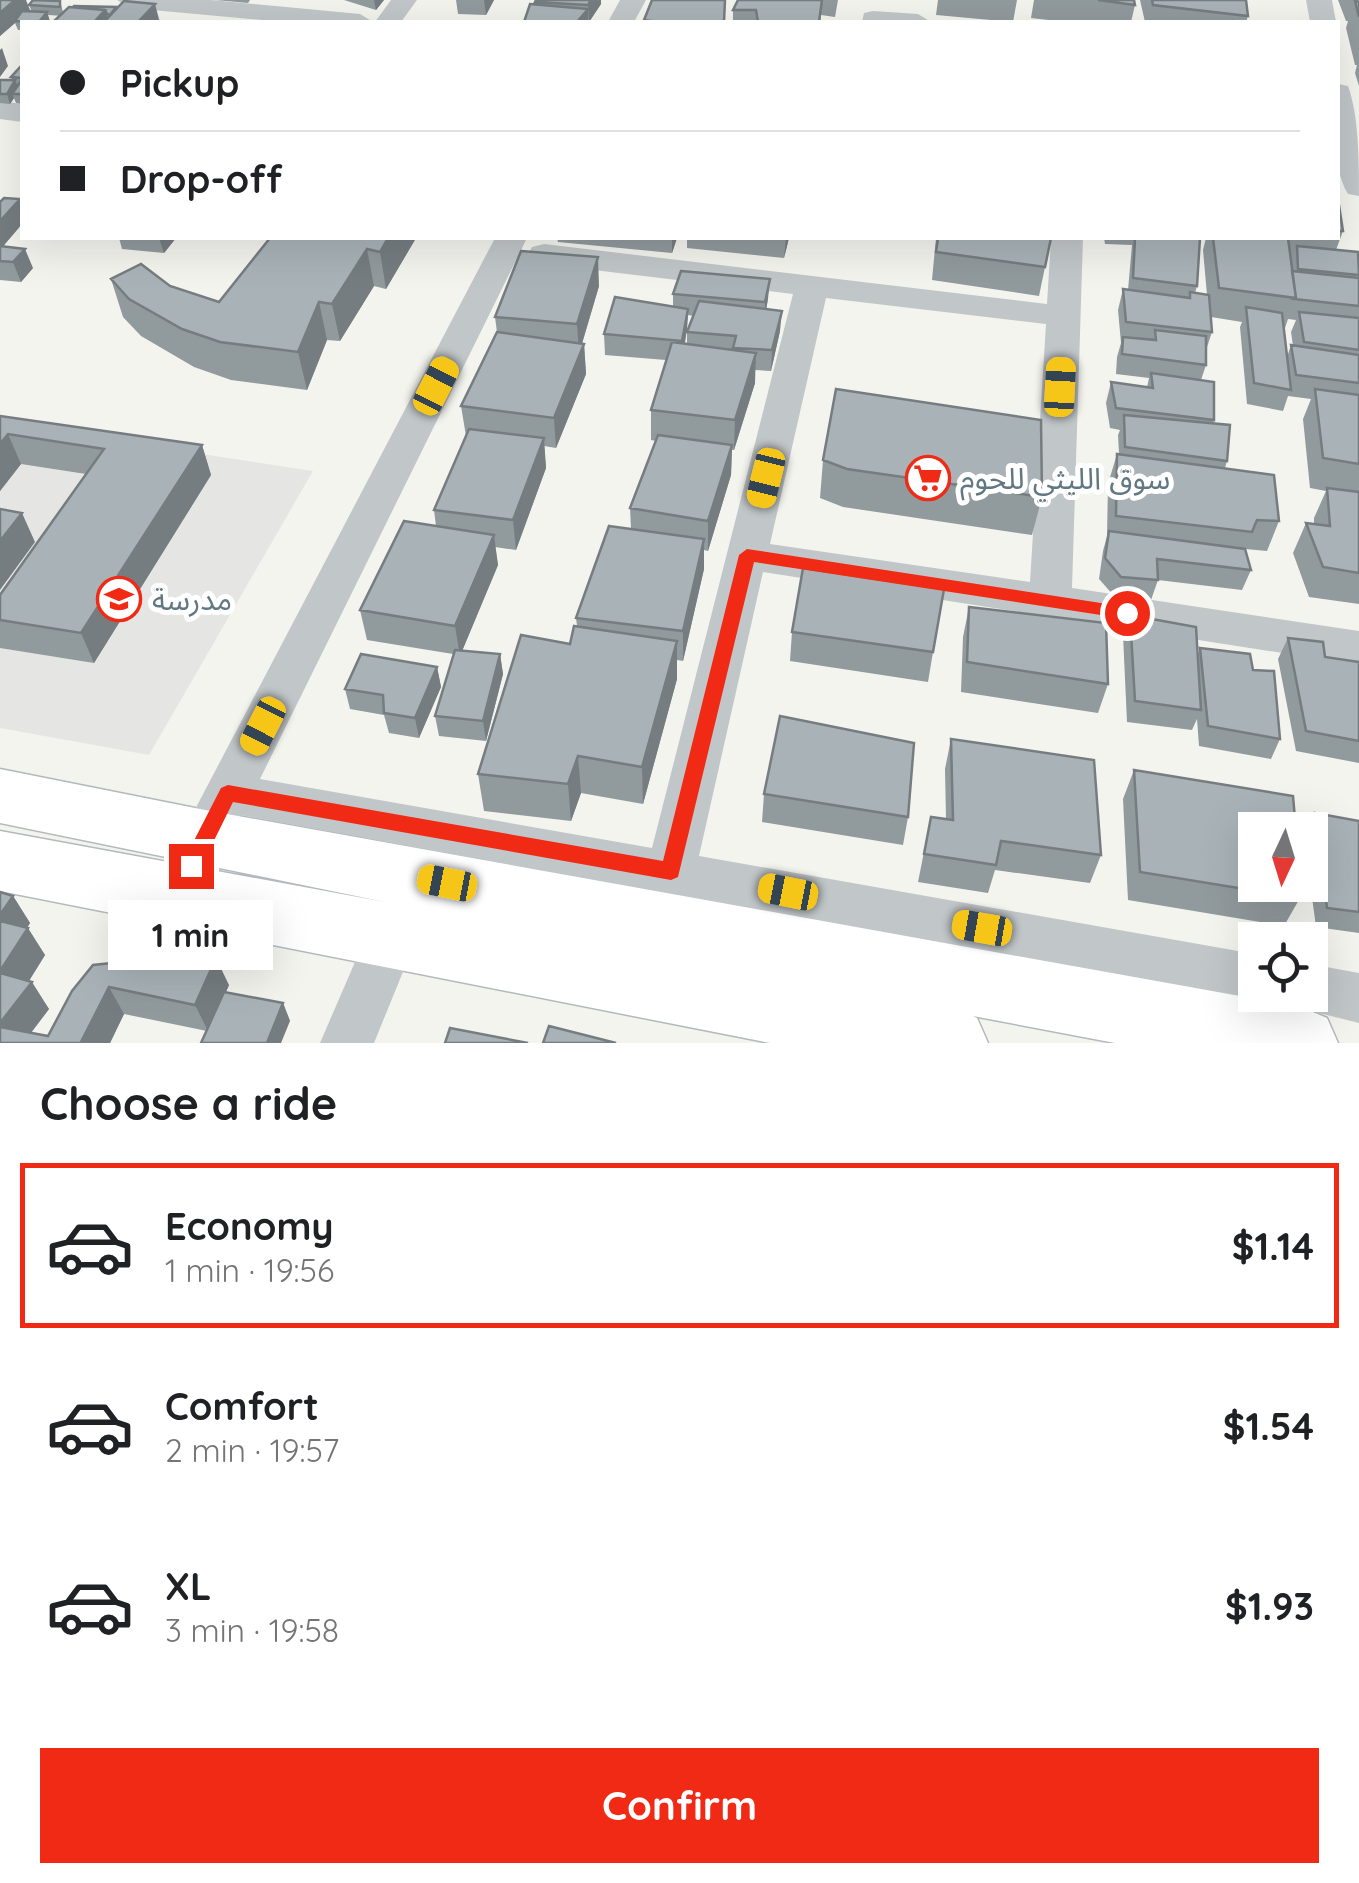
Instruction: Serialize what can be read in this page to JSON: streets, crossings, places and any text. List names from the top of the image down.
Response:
{
  "places": {
    "supermarket": ["سوق الليثي للحوم"],
    "school or university": ["مدرسة"]
  },
  "north": "bottom",
  "page": {
    "banner": ["Pickup", "Drop-off"],
    "bubble": "1 min",
    "heading": "Choose a ride",
    "list": [
      {
        "name": "Economy",
        "note": "1 min · 19:56",
        "value": "$1.14"
      },
      {
        "name": "Comfort",
        "note": "2 min · 19:57",
        "value": "$1.54"
      },
      {
        "name": "XL",
        "note": "3 min · 19:58",
        "value": "$1.93"
      }
    ],
    "buttons": "Confirm"
  }
}
